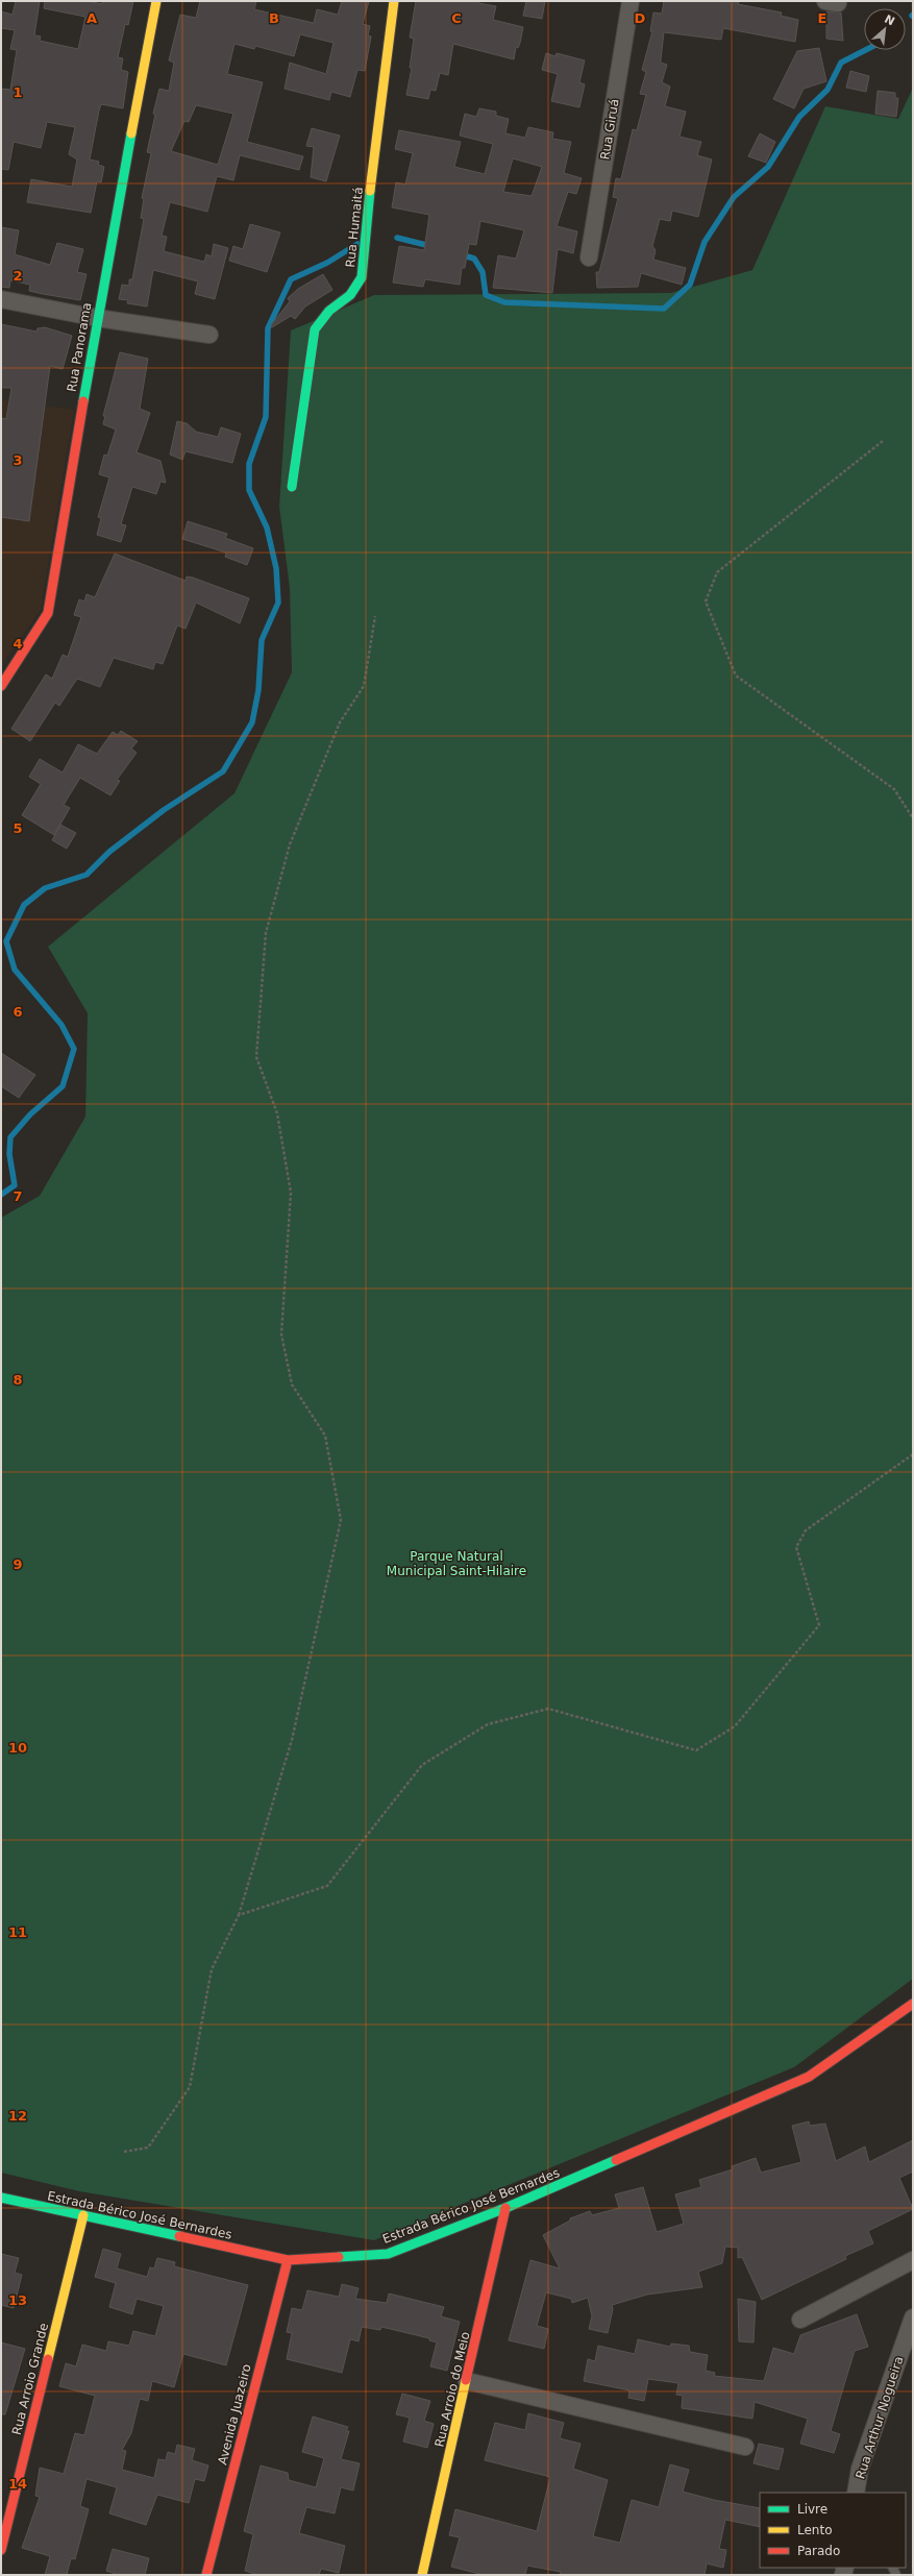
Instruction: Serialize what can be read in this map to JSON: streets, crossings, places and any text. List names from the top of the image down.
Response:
{
  "streets": {
    "street": [
      "Rua Giruá",
      "Rua Humaitá",
      "Rua Panorama",
      "Estrada Bérico José Bernardes",
      "Rua Arroio Grande",
      "Rua Arroio do Meio",
      "Avenida Juazeiro",
      "Rua Arthur Nogueira"
    ]
  },
  "crossings": [
    ["Estrada Bérico José Bernardes", "Rua Arroio Grande"],
    ["Estrada Bérico José Bernardes", "Rua Arroio do Meio"],
    ["Estrada Bérico José Bernardes", "Avenida Juazeiro"]
  ],
  "parks": ["Parque Natural Municipal Saint-Hilaire"],
  "legend": ["Livre", "Lento", "Parado"],
  "north": "top right",
  "grid": {
    "columns": [
      "A",
      "B",
      "C",
      "D",
      "E"
    ],
    "rows": [
      "1",
      "2",
      "3",
      "4",
      "5",
      "6",
      "7",
      "8",
      "9",
      "10",
      "11",
      "12",
      "13",
      "14"
    ]
  }
}
